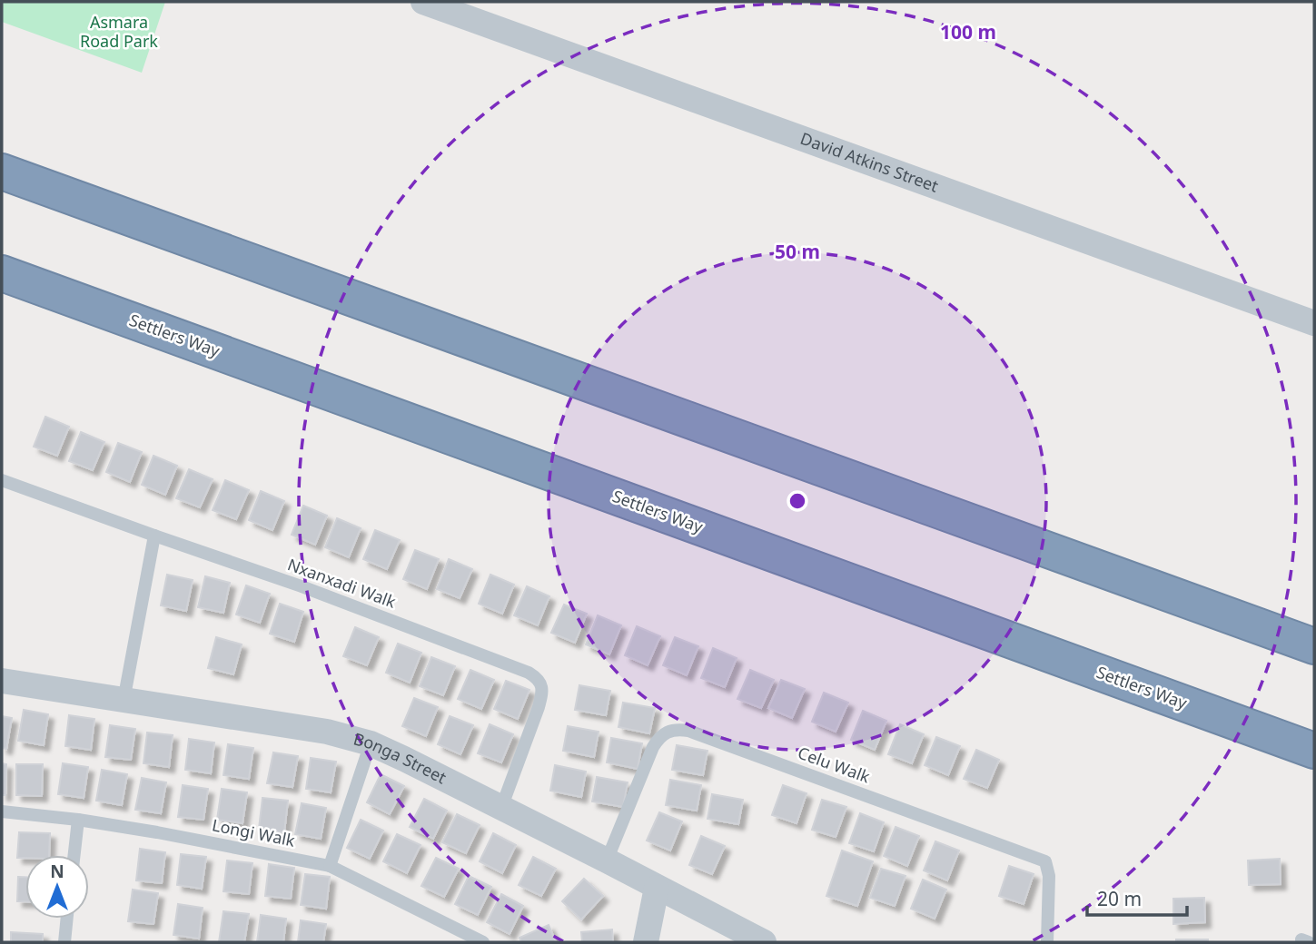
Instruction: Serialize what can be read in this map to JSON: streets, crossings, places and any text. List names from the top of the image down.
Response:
{
  "streets": {
    "highway": ["Settlers Way"],
    "street": ["David Atkins Street", "Bonga Street"],
    "lane": ["Nxanxadi Walk", "Celu Walk", "Longi Walk"]
  },
  "crossings": [
    ["Nxanxadi Walk", "Bonga Street"],
    ["Bonga Street", "Celu Walk"]
  ],
  "parks": ["Asmara Road Park"],
  "scale_bar": "20 m",
  "north": "top",
  "rings": ["100 m", "50 m"]
}
